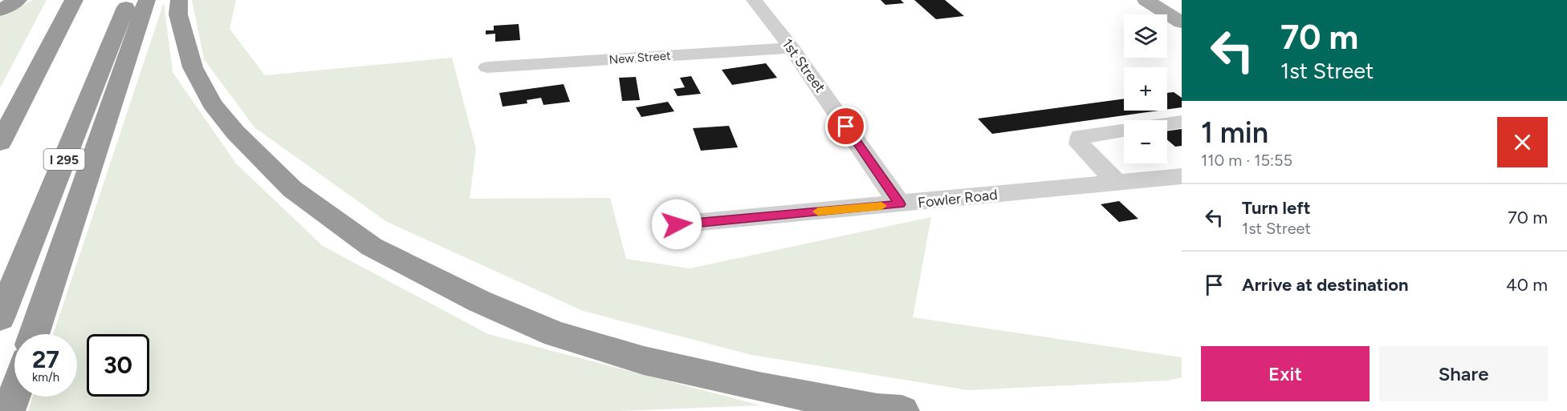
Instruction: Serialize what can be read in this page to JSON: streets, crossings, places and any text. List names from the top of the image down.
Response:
{
  "streets": {
    "highway": ["I 295"],
    "street": ["New Street", "1st Street", "Fowler Road"]
  },
  "crossings": [
    ["New Street", "1st Street"],
    ["1st Street", "Fowler Road"]
  ],
  "page": {
    "turn": ["70 m", "1st Street"],
    "map_buttons": ["+", "−"],
    "heading": ["1 min", "110 m · 15:55"],
    "list": [
      {
        "name": "Turn left",
        "note": "1st Street",
        "value": "70 m"
      },
      {
        "name": "Arrive at destination",
        "value": "40 m"
      }
    ],
    "speed": "27 km/h",
    "limit": "30",
    "buttons": ["Exit", "Share"]
  }
}
